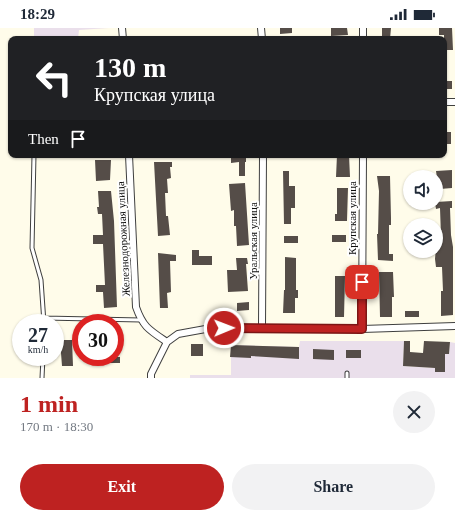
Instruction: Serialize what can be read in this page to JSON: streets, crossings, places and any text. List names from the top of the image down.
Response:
{
  "streets": {
    "street": ["Крупская улица", "Железнодорожная улица", "Уральская улица"]
  },
  "page": {
    "status": "18:29",
    "turn": ["130 m", "Крупская улица"],
    "then": "Then",
    "speed": "27 km/h",
    "limit": "30",
    "heading": ["1 min", "170 m · 18:30"],
    "buttons": ["Exit", "Share"]
  }
}
